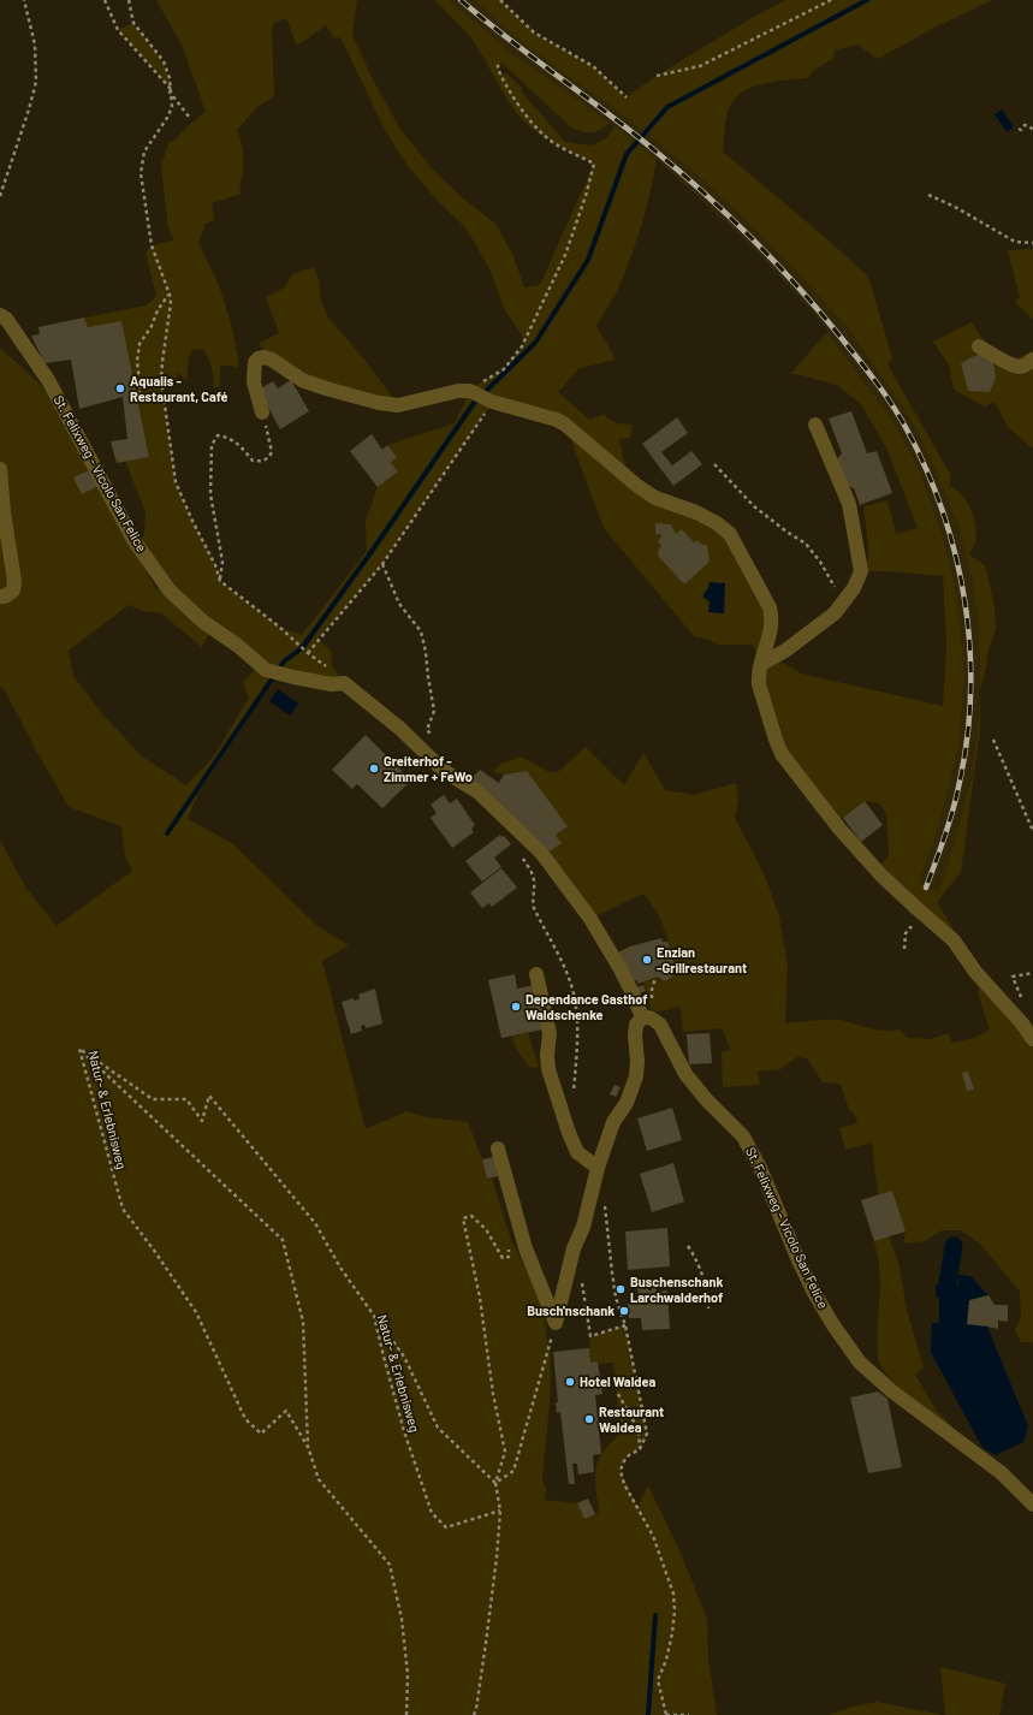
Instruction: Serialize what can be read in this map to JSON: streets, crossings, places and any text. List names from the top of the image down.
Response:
{
  "streets": {
    "street": ["St. Felixweg - Vicolo San Felice"],
    "path": ["Natur- & Erlebnisweg"]
  },
  "places": [
    "Aqualis - Restaurant, Café",
    "Greiterhof - Zimmer + FeWo",
    "Enzian -Grillrestaurant",
    "Dependance Gasthof Waldschenke",
    "Buschenschank Larchwalderhof",
    "Busch'nschank",
    "Hotel Waldea",
    "Restaurant Waldea"
  ]
}
